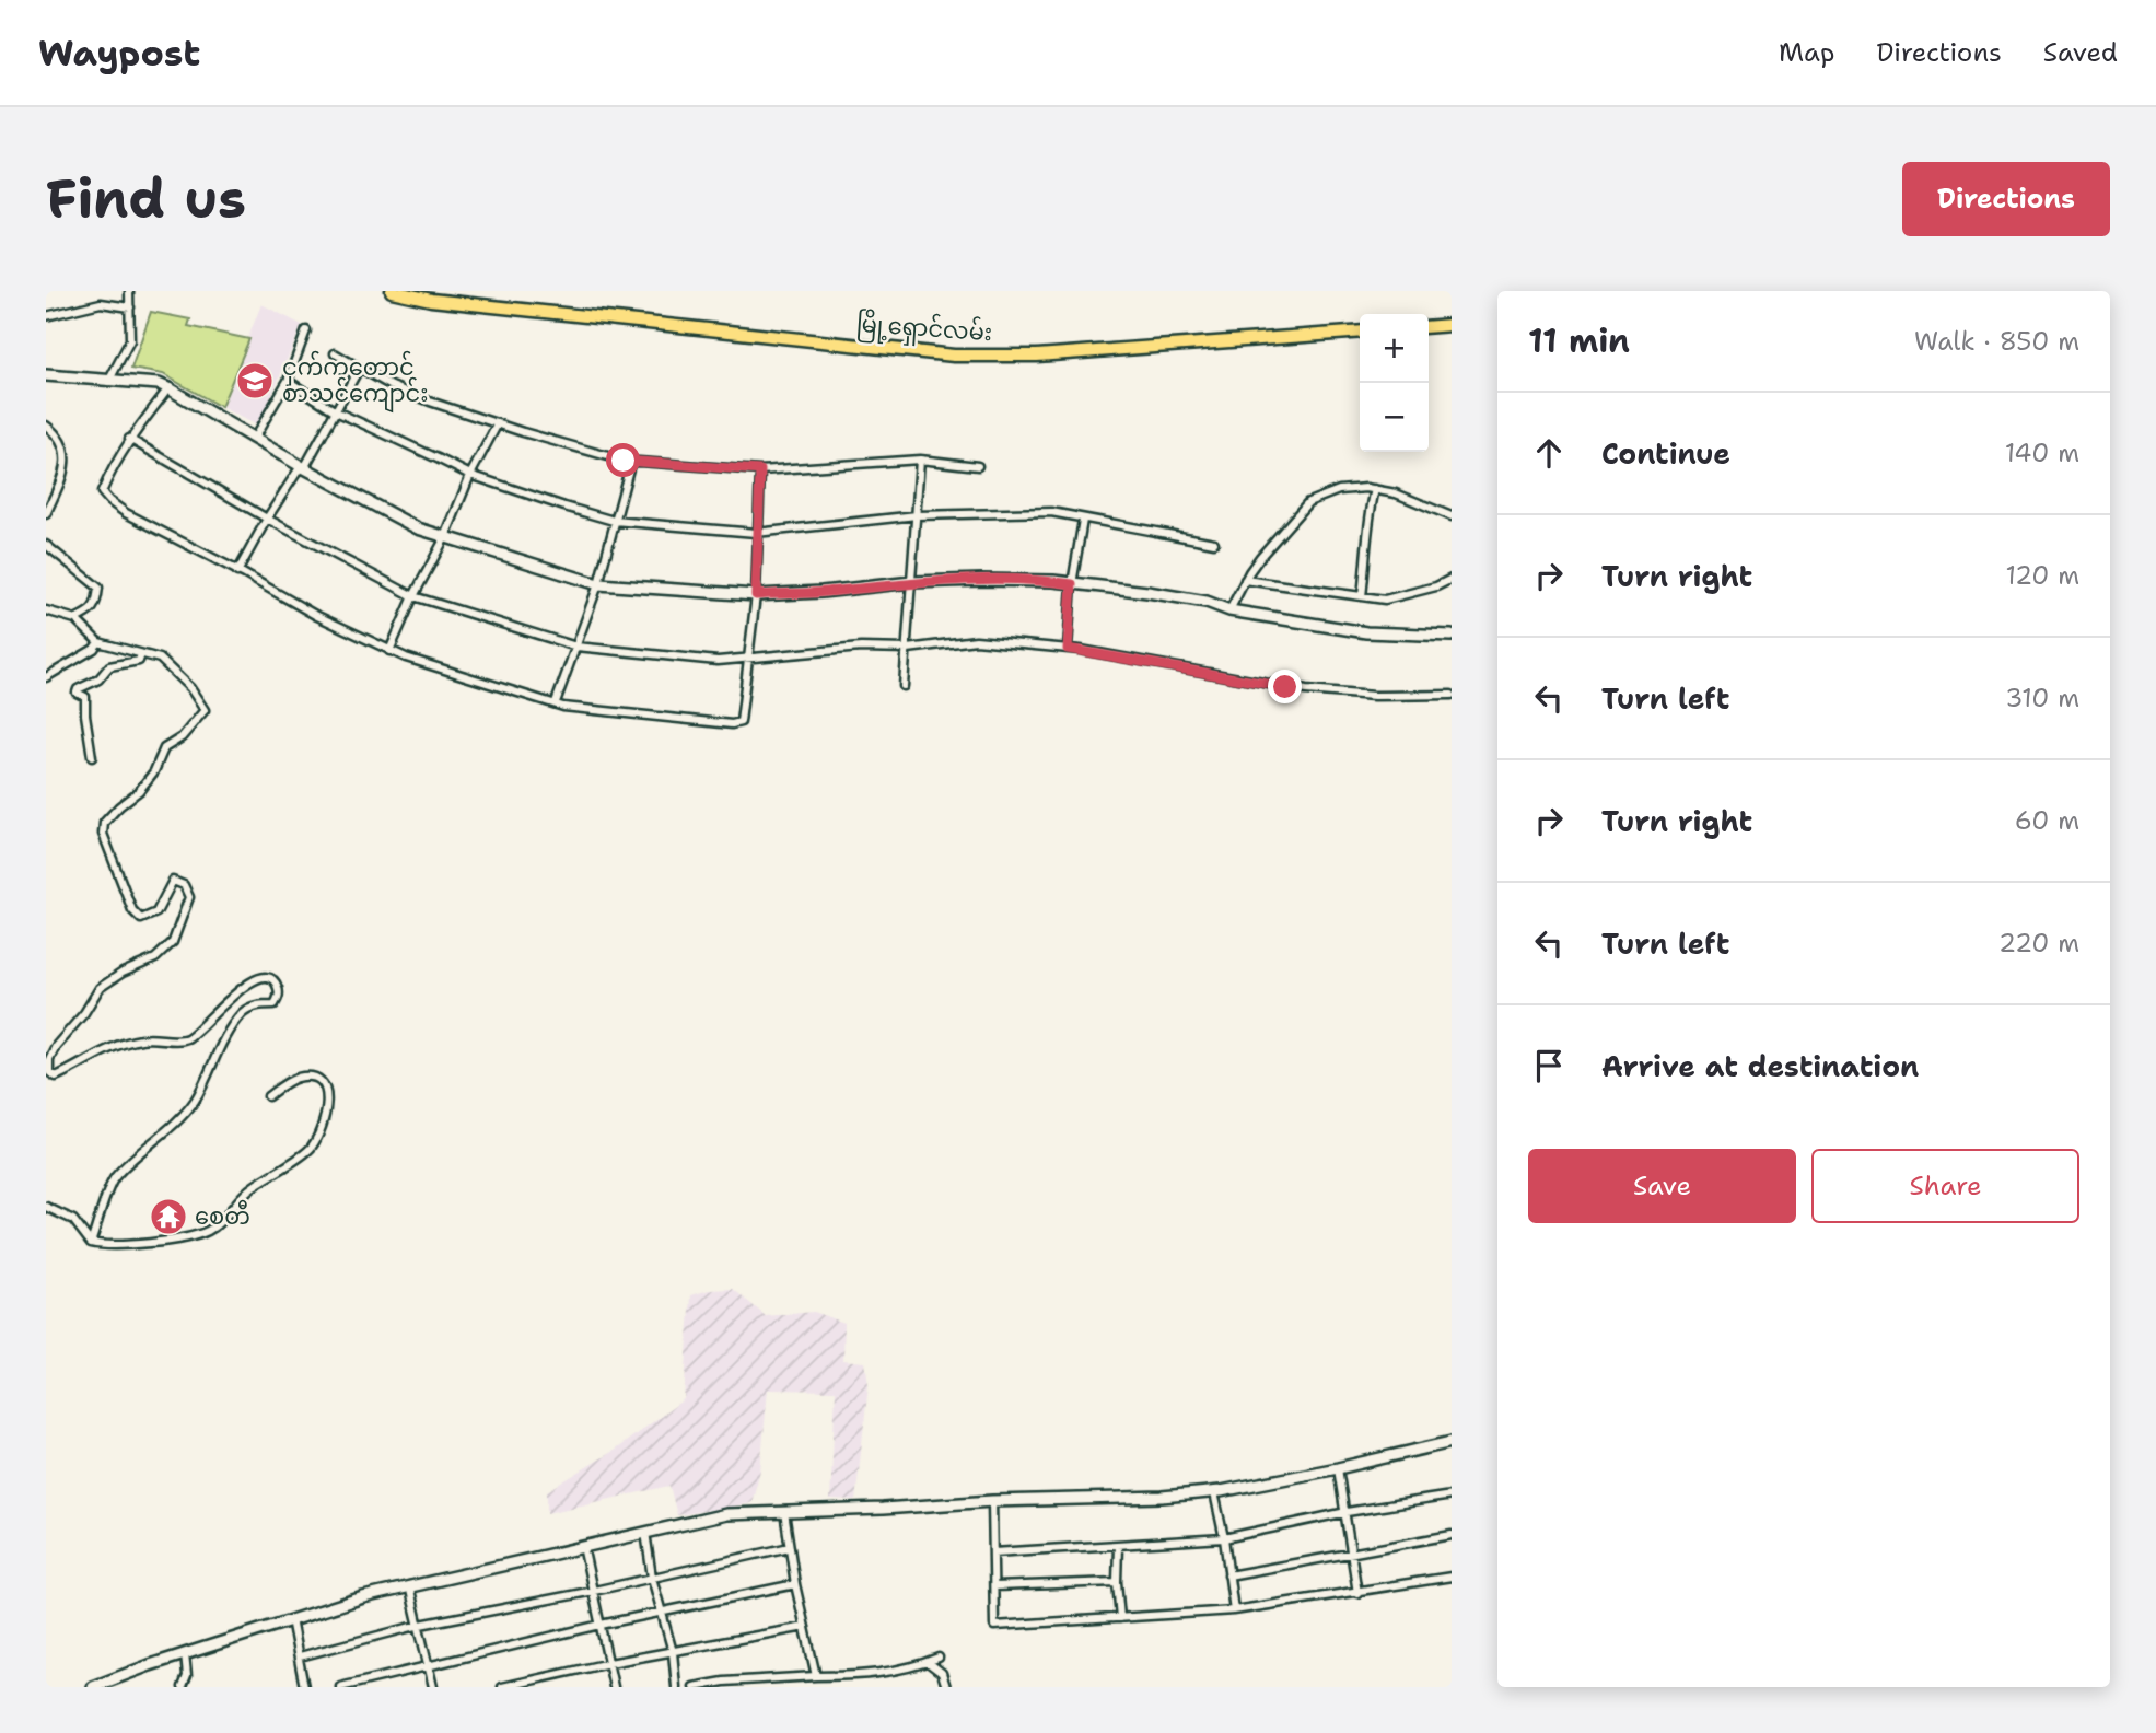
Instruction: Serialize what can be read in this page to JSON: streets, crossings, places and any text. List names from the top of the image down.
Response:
{
  "streets": {
    "main road": ["မြို့ရှောင်လမ်း"]
  },
  "places": {
    "school or university": ["ငှက်ကတောင် စာသင်ကျောင်း"],
    "temple": ["စေတီ"]
  },
  "page": {
    "header": "Waypost",
    "nav": ["Map", "Directions", "Saved"],
    "buttons": [
      "Directions",
      ["Save", "Share"]
    ],
    "title": "Find us",
    "heading": ["11 min", "Walk · 850 m"],
    "map_buttons": ["+", "−"],
    "list": [
      ["Continue", "140 m"],
      ["Turn right", "120 m"],
      ["Turn left", "310 m"],
      ["Turn right", "60 m"],
      ["Turn left", "220 m"],
      "Arrive at destination"
    ]
  }
}
